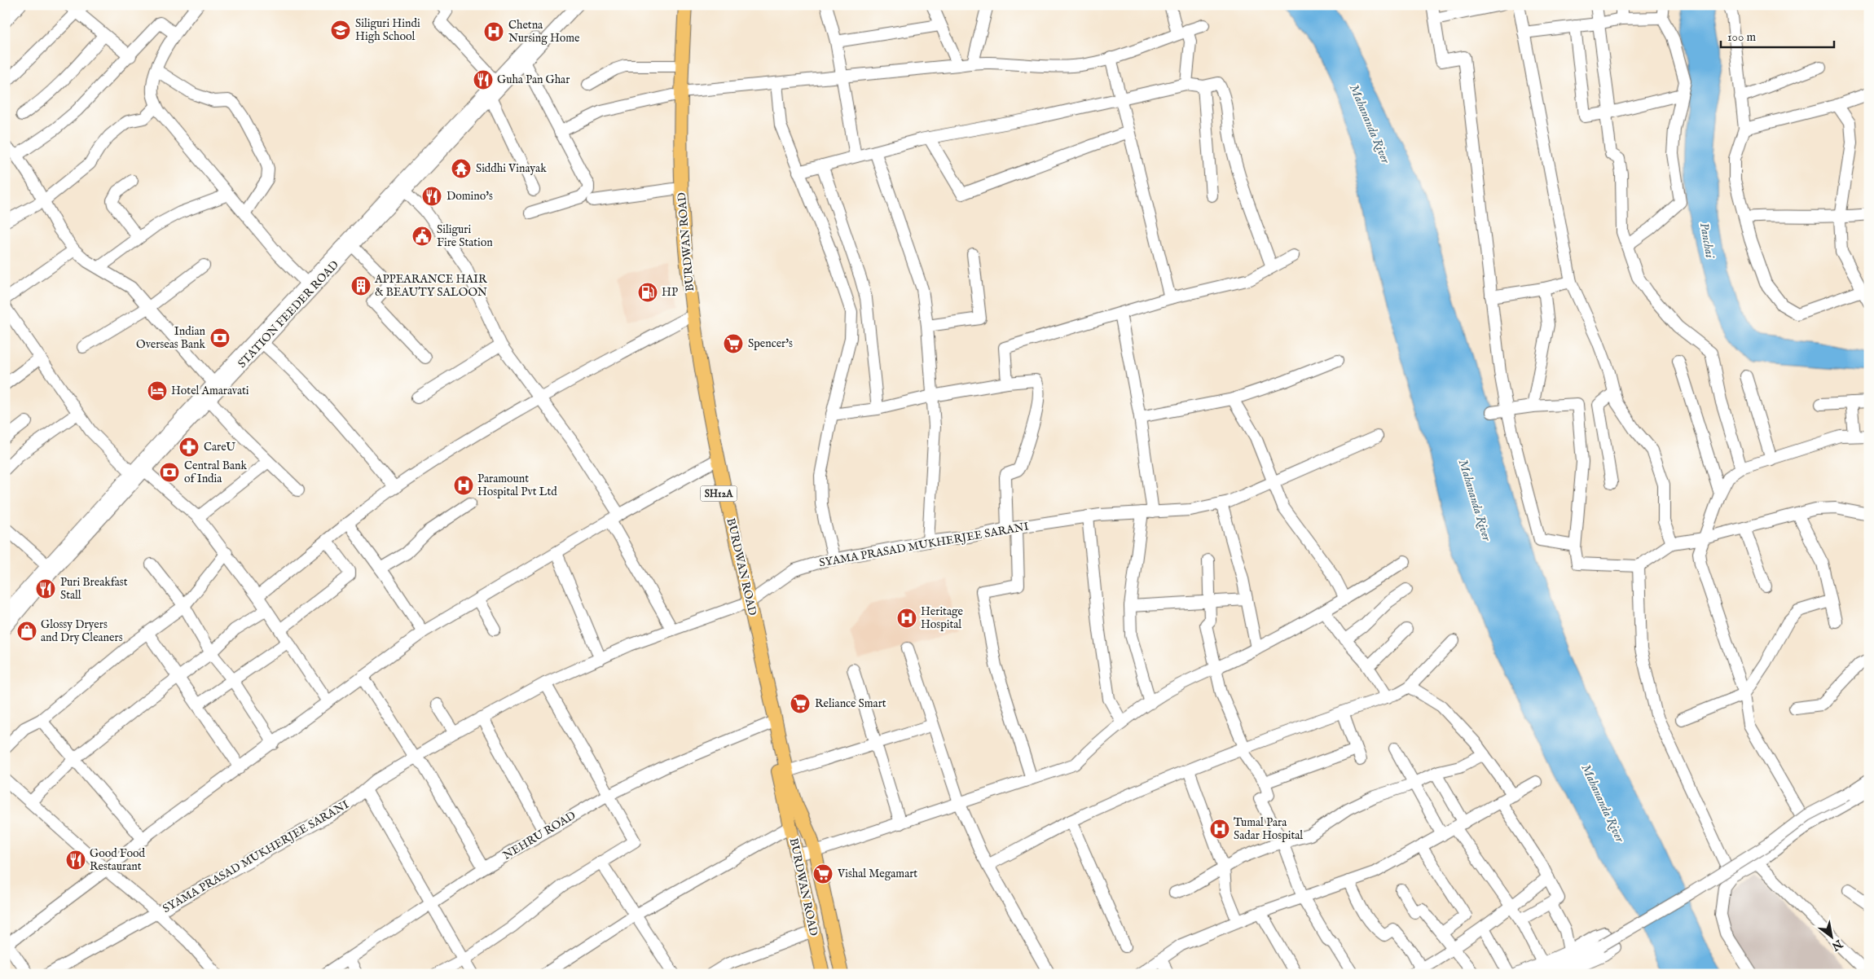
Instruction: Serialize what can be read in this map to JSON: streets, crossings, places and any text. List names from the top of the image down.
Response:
{
  "streets": {
    "main road": ["BURDWAN ROAD", "SH12A"],
    "street": ["STATION FEEDER ROAD", "SYAMA PRASAD MUKHERJEE SARANI", "NEHRU ROAD"]
  },
  "crossings": [
    ["BURDWAN ROAD", "SYAMA PRASAD MUKHERJEE SARANI"],
    ["BURDWAN ROAD", "NEHRU ROAD"]
  ],
  "water": ["Mahananda River", "Panchai"],
  "places": {
    "school or university": ["Siliguri Hindi High School"],
    "hospital": [
      "Chetna Nursing Home",
      "Paramount Hospital Pvt Ltd",
      "Heritage Hospital",
      "Tumal Para Sadar Hospital"
    ],
    "restaurant": [
      "Guha Pan Ghar",
      "Domino's",
      "Puri Breakfast Stall",
      "Good Food Restaurant"
    ],
    "temple": ["Siddhi Vinayak"],
    "public building": ["Siliguri Fire Station"],
    "building": ["APPEARANCE HAIR & BEAUTY SALOON"],
    "fuel station": ["HP"],
    "bank": ["Indian Overseas Bank", "Central Bank of India"],
    "supermarket": ["Spencer's", "Reliance Smart", "Vishal Megamart"],
    "hotel": ["Hotel Amaravati"],
    "pharmacy": ["CareU"],
    "shop": ["Glossy Dryers and Dry Cleaners"]
  },
  "scale_bar": "100 m",
  "north": "bottom right"
}
